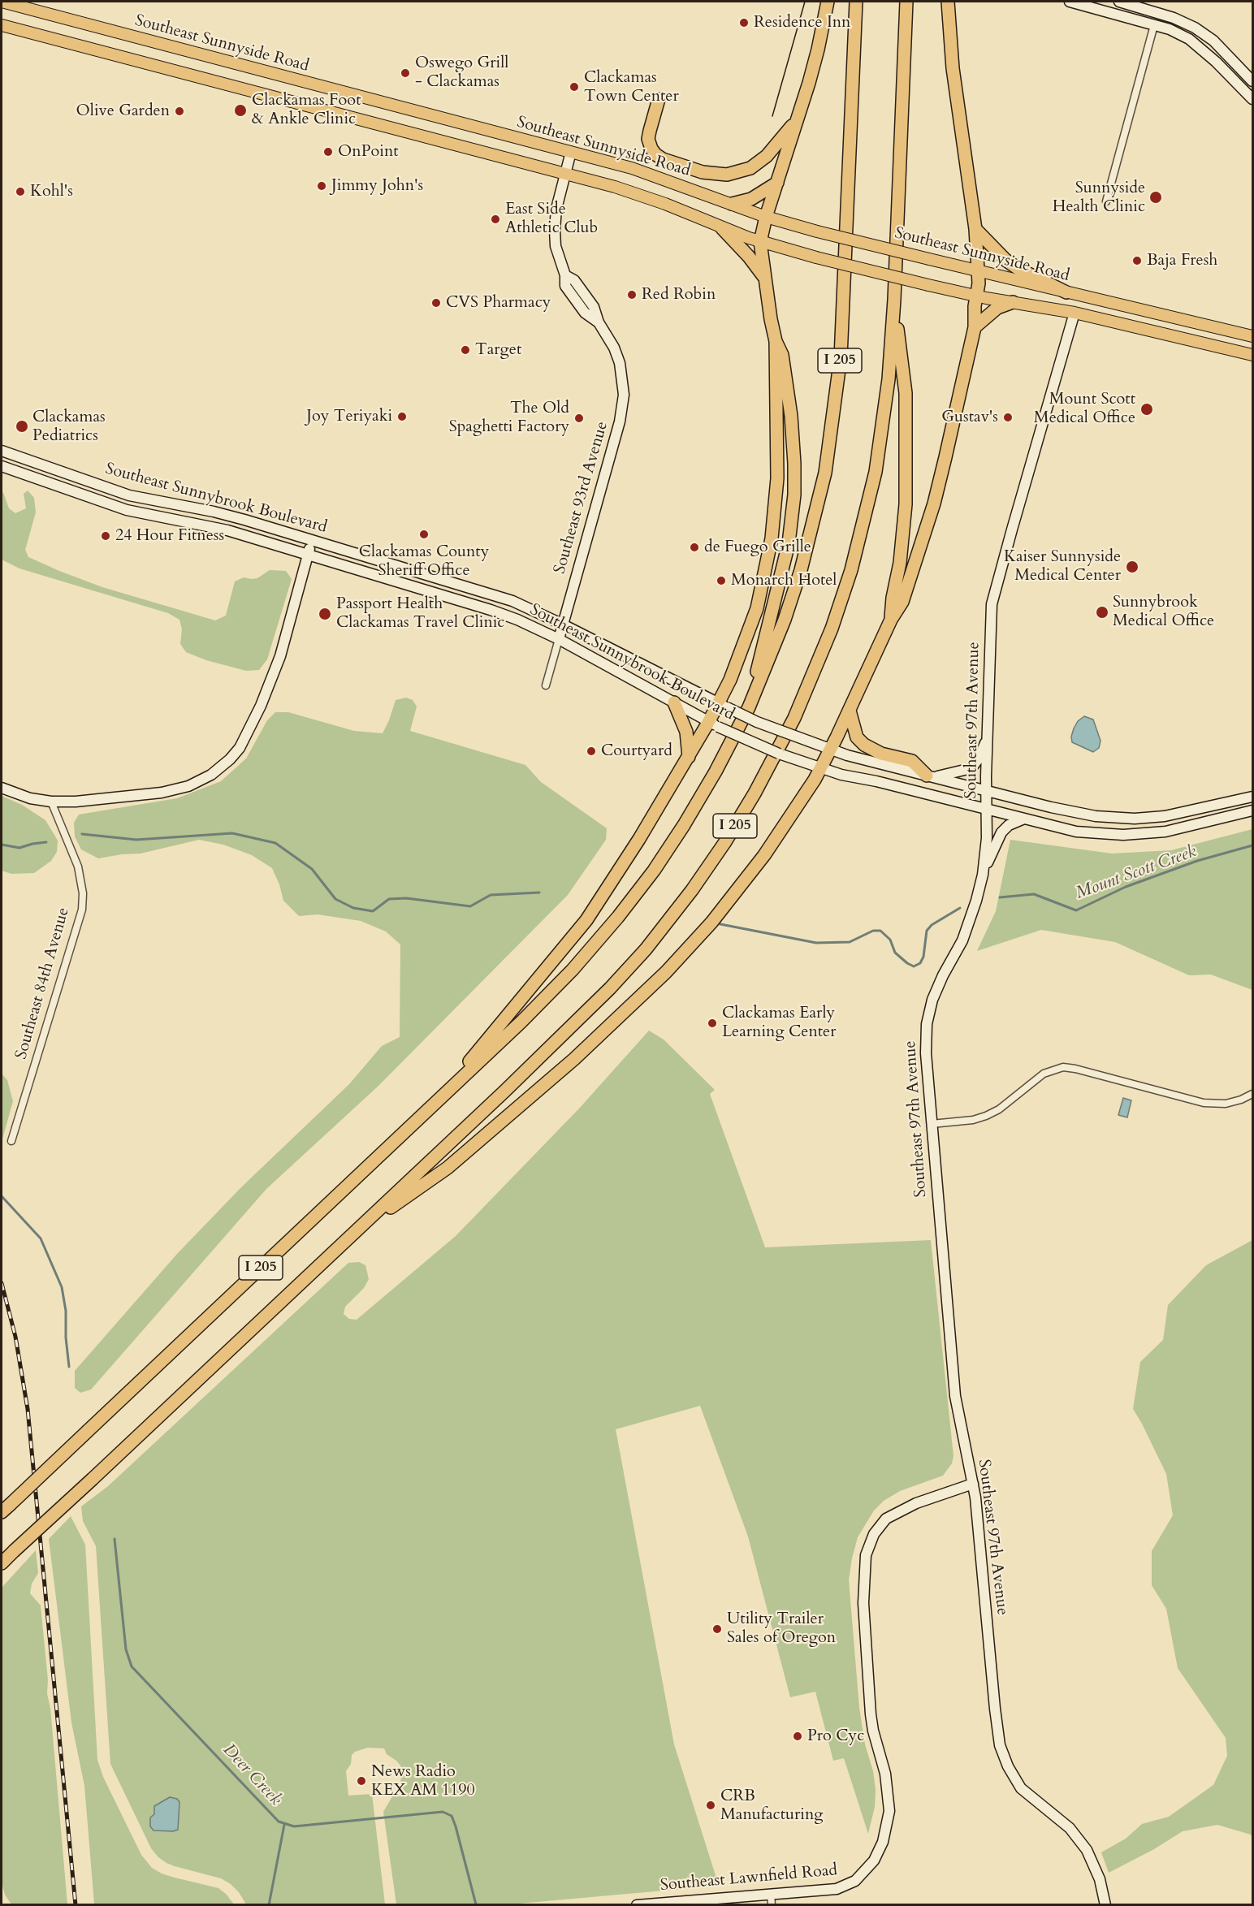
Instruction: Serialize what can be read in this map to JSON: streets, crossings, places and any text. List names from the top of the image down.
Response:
{
  "streets": {
    "highway": ["I 205"],
    "main road": ["Southeast Sunnyside Road"],
    "street": [
      "Southeast 93rd Avenue",
      "Southeast Sunnybrook Boulevard",
      "Southeast 97th Avenue",
      "Southeast 84th Avenue",
      "Southeast Lawnfield Road"
    ]
  },
  "crossings": [
    ["Southeast Sunnyside Road", "Southeast 93rd Avenue"],
    ["Southeast 93rd Avenue", "Southeast Sunnybrook Boulevard"],
    ["Southeast Sunnybrook Boulevard", "Southeast 97th Avenue"],
    ["Southeast 97th Avenue", "Southeast Lawnfield Road"]
  ],
  "water": ["Mount Scott Creek", "Deer Creek"],
  "places": [
    "Residence Inn",
    "Oswego Grill - Clackamas",
    "Clackamas Town Center",
    "Clackamas Foot & Ankle Clinic",
    "Olive Garden",
    "OnPoint",
    "Jimmy John's",
    "Kohl's",
    "Sunnyside Health Clinic",
    "East Side Athletic Club",
    "Baja Fresh",
    "Red Robin",
    "CVS Pharmacy",
    "Target",
    "Mount Scott Medical Office",
    "Joy Teriyaki",
    "Gustav's",
    "The Old Spaghetti Factory",
    "Clackamas Pediatrics",
    "Clackamas County Sheriff Office",
    "24 Hour Fitness",
    "de Fuego Grille",
    "Kaiser Sunnyside Medical Center",
    "Monarch Hotel",
    "Sunnybrook Medical Office",
    "Passport Health Clackamas Travel Clinic",
    "Courtyard",
    "Clackamas Early Learning Center",
    "Utility Trailer Sales of Oregon",
    "Pro Cyc",
    "News Radio KEX AM 1190",
    "CRB Manufacturing"
  ]
}
